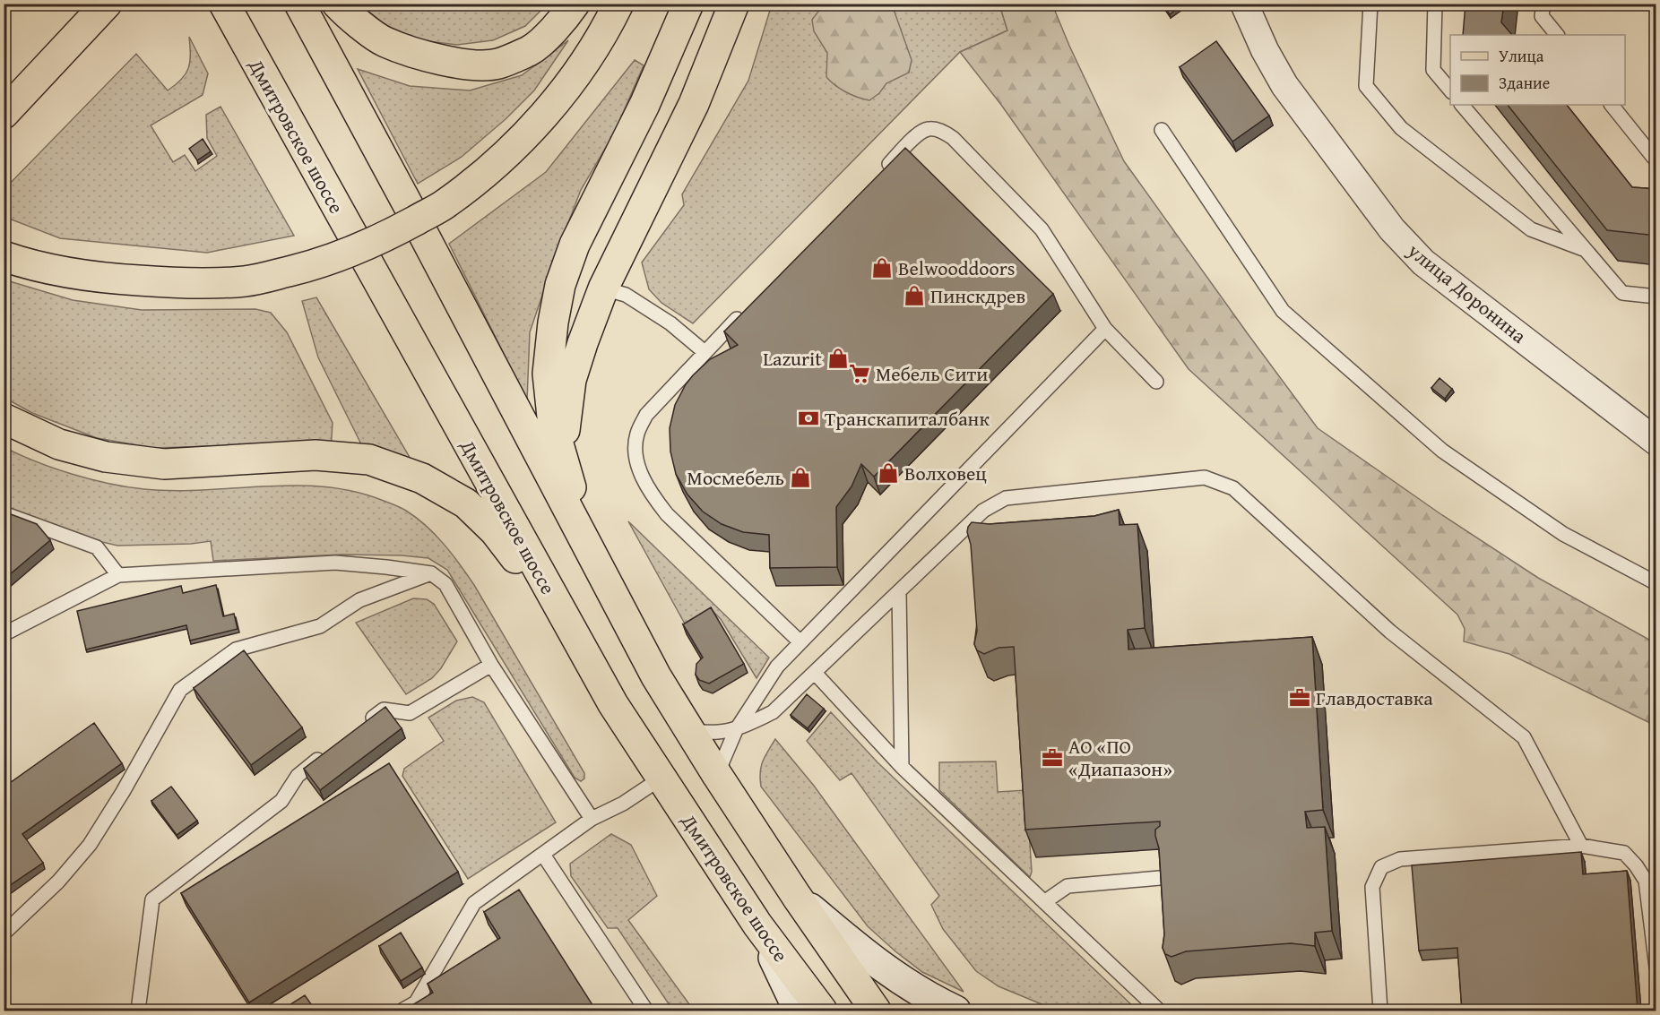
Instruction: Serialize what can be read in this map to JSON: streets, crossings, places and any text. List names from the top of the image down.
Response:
{
  "streets": {
    "main road": ["Дмитровское шоссе"],
    "street": ["улица Доронина"]
  },
  "places": {
    "shop": [
      "Belwooddoors",
      "Пинскдрев",
      "Lazurit",
      "Волховец",
      "Мосмебель"
    ],
    "supermarket": ["Мебель Сити"],
    "bank": ["Транскапиталбанк"],
    "office": ["Главдоставка", "АО «ПО «Диапазон»"]
  },
  "legend": ["Улица", "Здание"]
}
